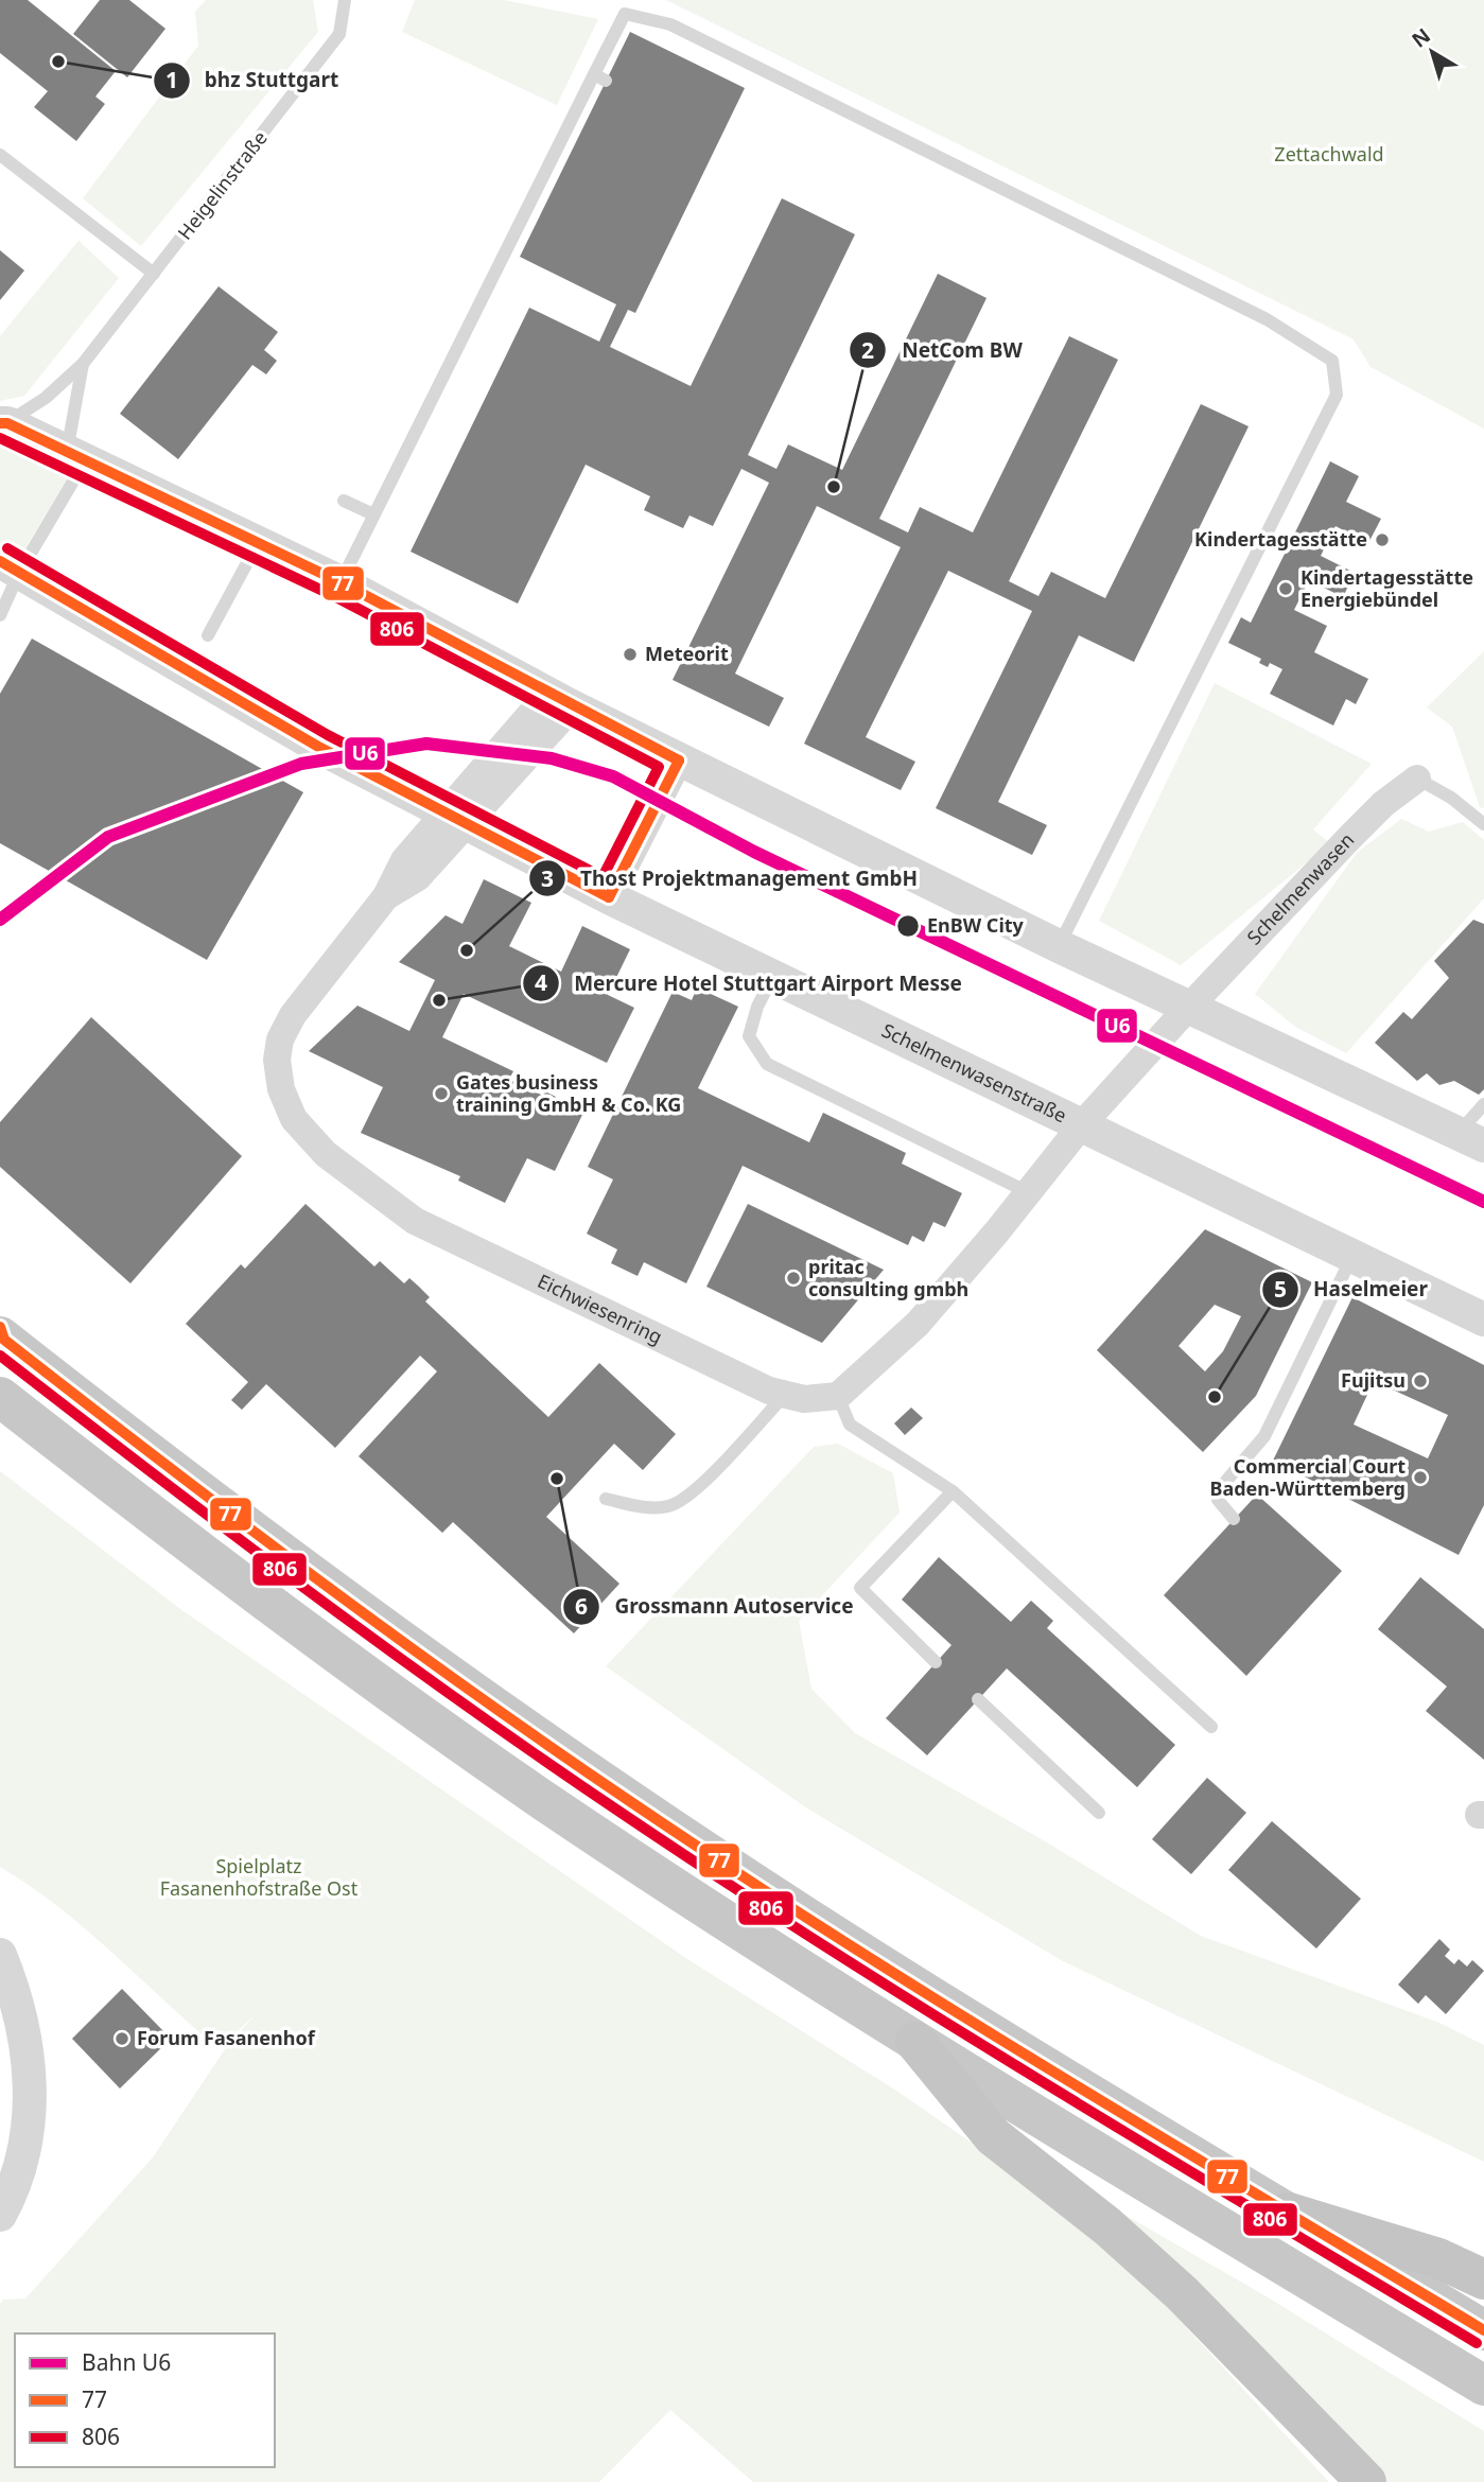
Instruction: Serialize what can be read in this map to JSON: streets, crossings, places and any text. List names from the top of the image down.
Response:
{
  "streets": {
    "street": ["Schelmenwasen", "Schelmenwasenstraße", "Eichwiesenring"],
    "lane": ["Heigelinstraße"]
  },
  "crossings": [
    ["Schelmenwasen", "Schelmenwasenstraße"],
    ["Schelmenwasenstraße", "Eichwiesenring"]
  ],
  "parks": ["Zettachwald", "Spielplatz Fasanenhofstraße Ost"],
  "places": [
    "bhz Stuttgart",
    "NetCom BW",
    "Kindertagesstätte",
    "Kindertagesstätte Energiebündel",
    "Meteorit",
    "EnBW City",
    "Thost Projektmanagement GmbH",
    "Mercure Hotel Stuttgart Airport Messe",
    "Gates business training GmbH & Co. KG",
    "pritac consulting gmbh",
    "Fujitsu",
    "Haselmeier",
    "Commercial Court Baden-Württemberg",
    "Grossmann Autoservice",
    "Forum Fasanenhof"
  ],
  "lines": ["transit line 77", "transit line 806", "rail line U6"],
  "legend": ["Bahn U6", "77", "806"],
  "north": "top left"
}
